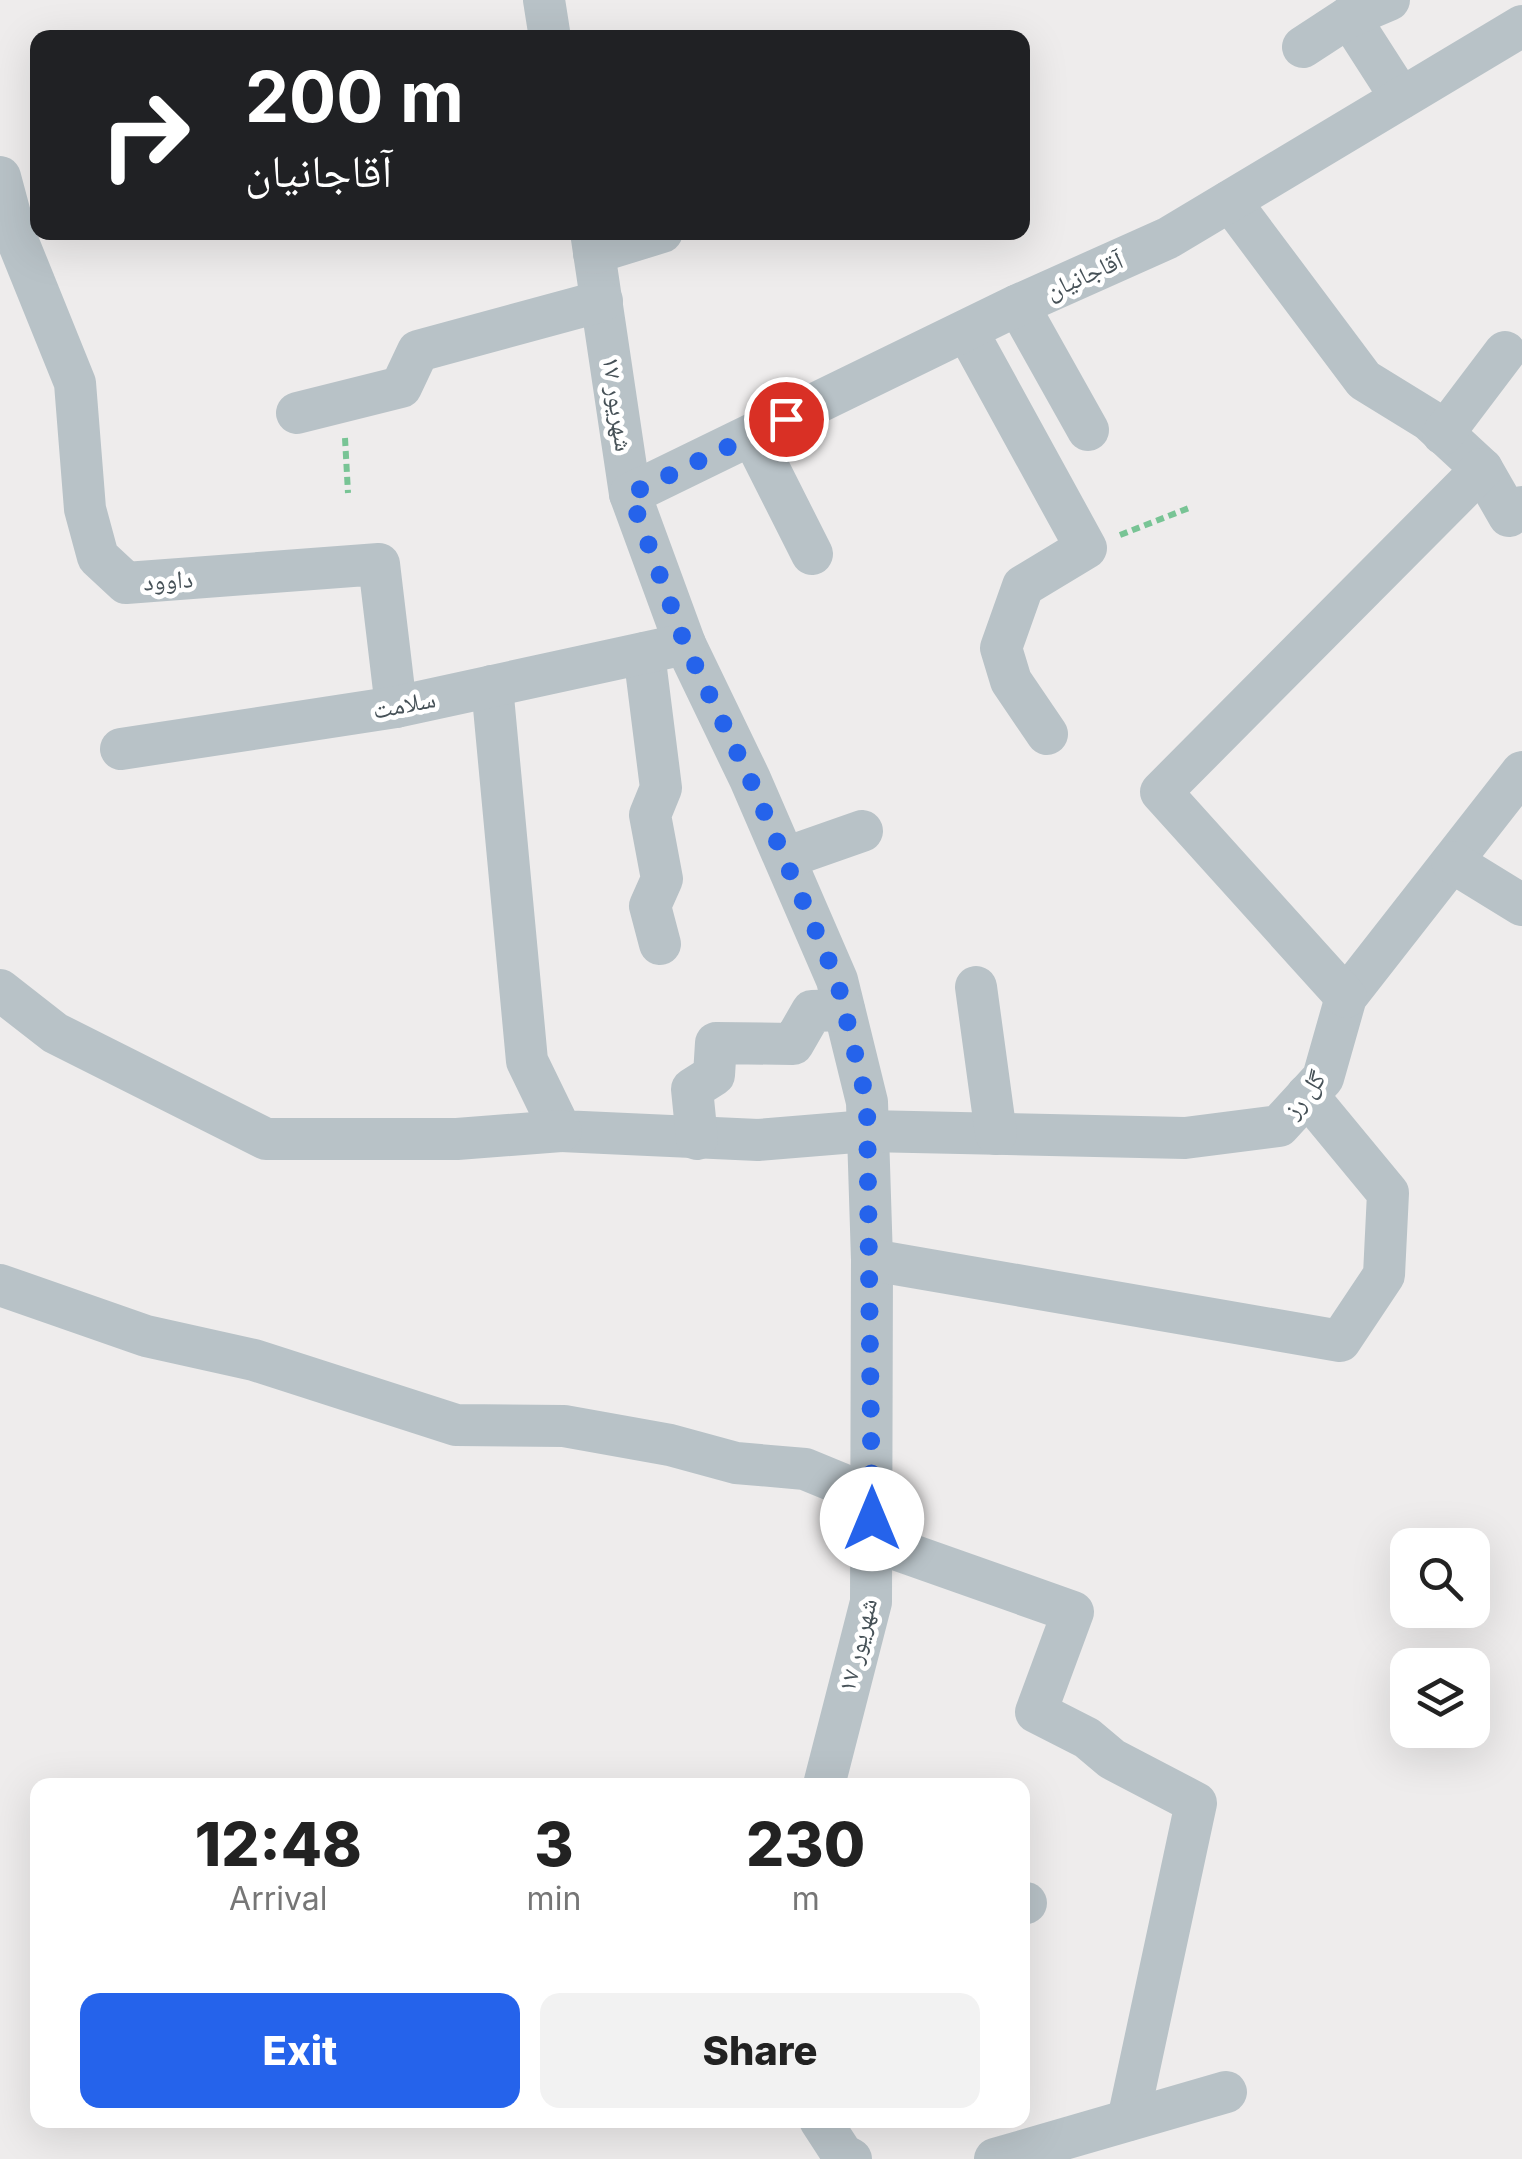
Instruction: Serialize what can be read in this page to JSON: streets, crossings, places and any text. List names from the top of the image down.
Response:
{
  "streets": {
    "street": [
      "آقاجانیان",
      "۱۷ شهریور",
      "داوود",
      "سلامت",
      "گل رز"
    ]
  },
  "crossings": [
    ["آقاجانیان", "۱۷ شهریور"],
    ["۱۷ شهریور", "سلامت"],
    ["۱۷ شهریور", "گل رز"],
    ["داوود", "سلامت"]
  ],
  "page": {
    "turn": ["200 m", "آقاجانیان"],
    "eta": [
      "12:48",
      "Arrival",
      "3",
      "min",
      "230",
      "m"
    ],
    "buttons": ["Exit", "Share"]
  }
}
